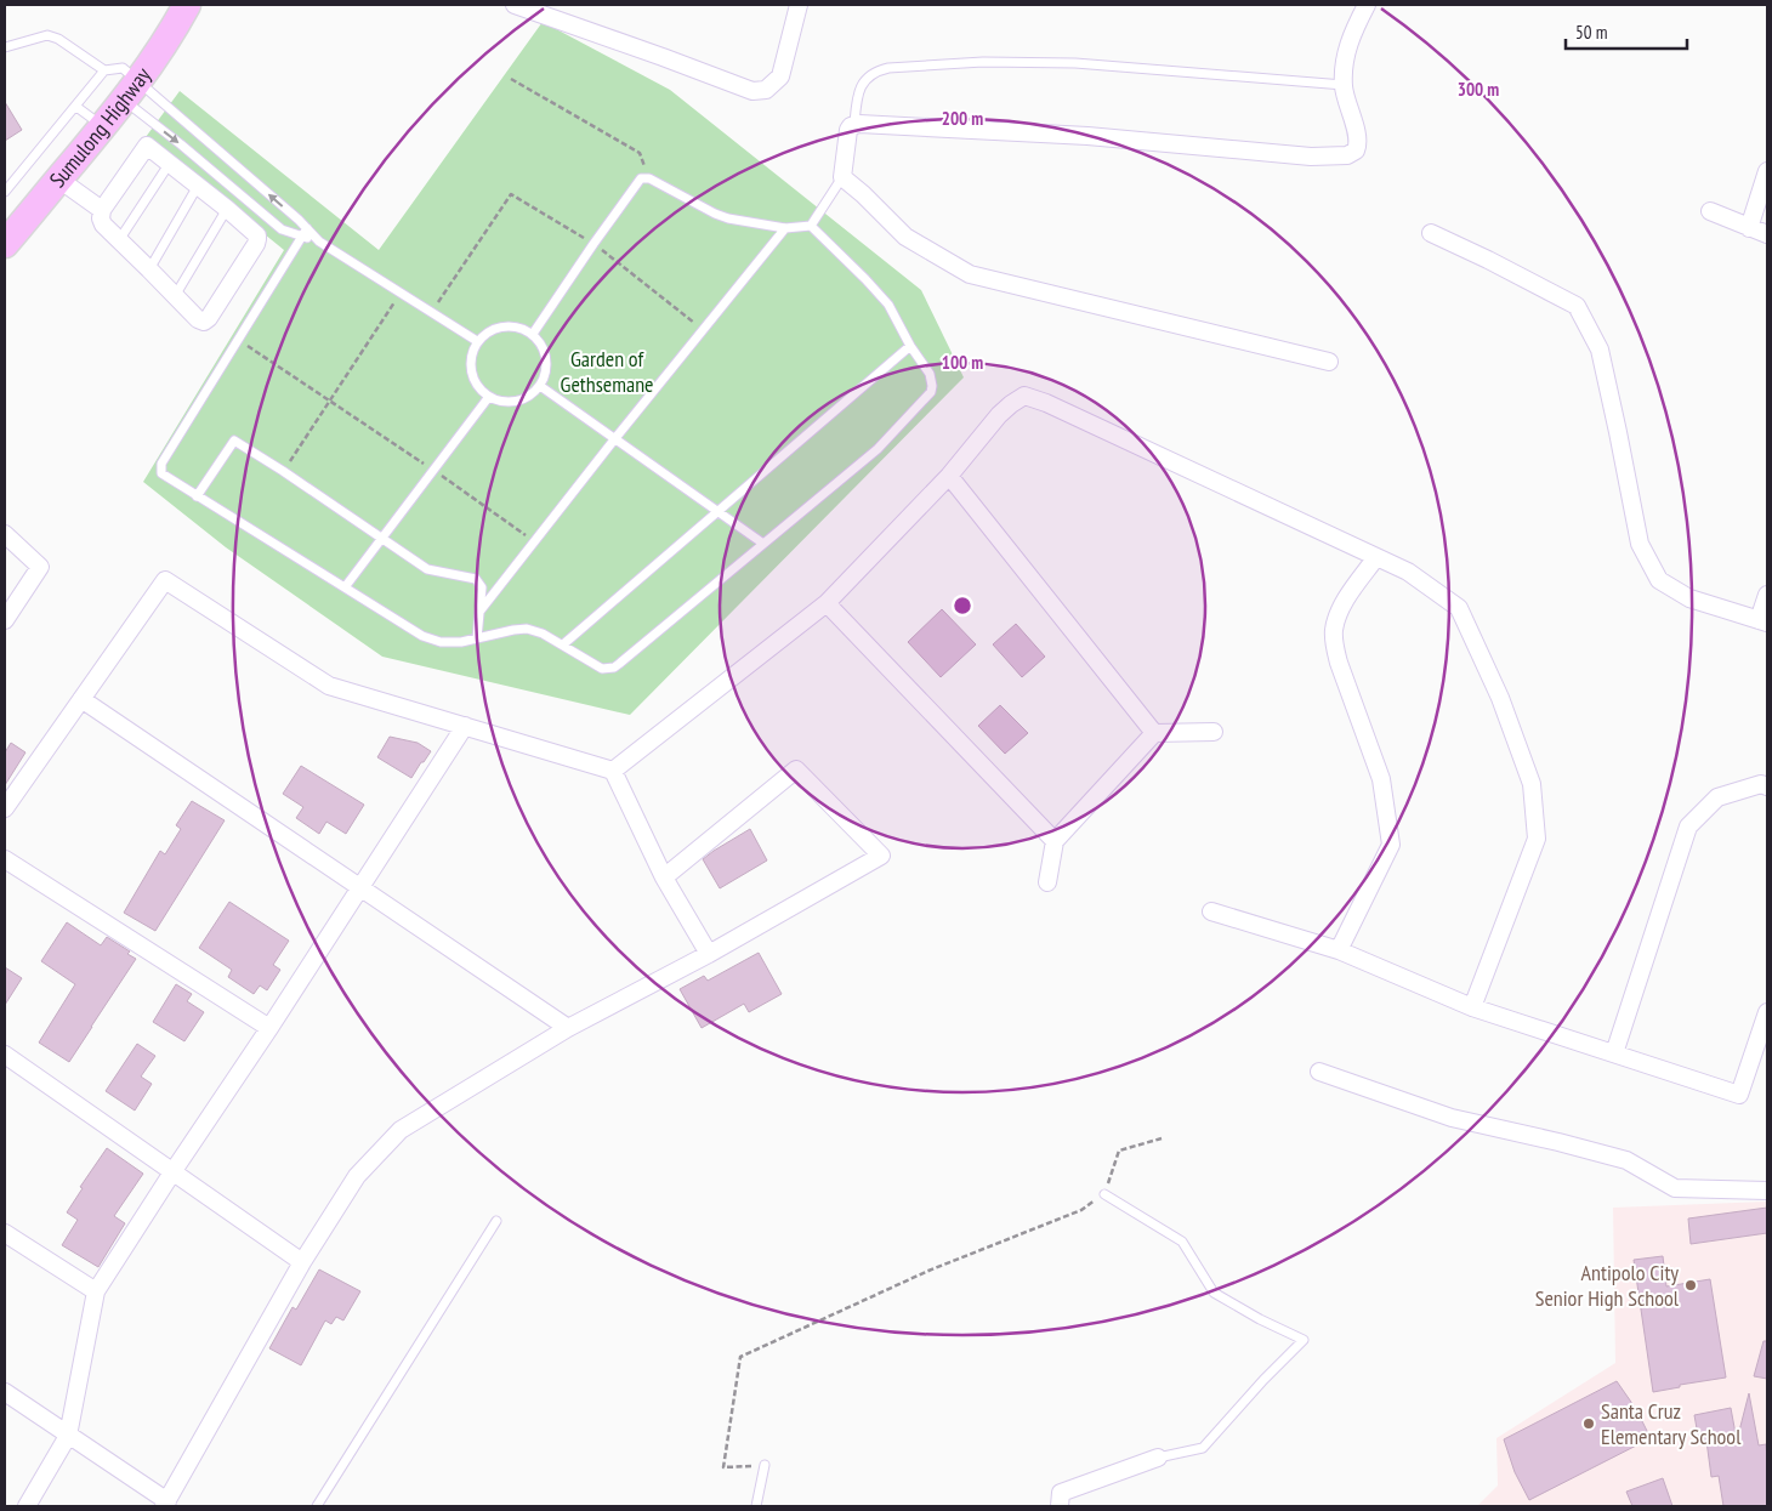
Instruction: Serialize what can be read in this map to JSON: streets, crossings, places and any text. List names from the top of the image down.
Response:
{
  "streets": {
    "main road": ["Sumulong Highway"]
  },
  "parks": ["Garden of Gethsemane"],
  "places": ["Antipolo City Senior High School", "Santa Cruz Elementary School"],
  "scale_bar": "50 m",
  "rings": ["300 m", "200 m", "100 m"]
}
